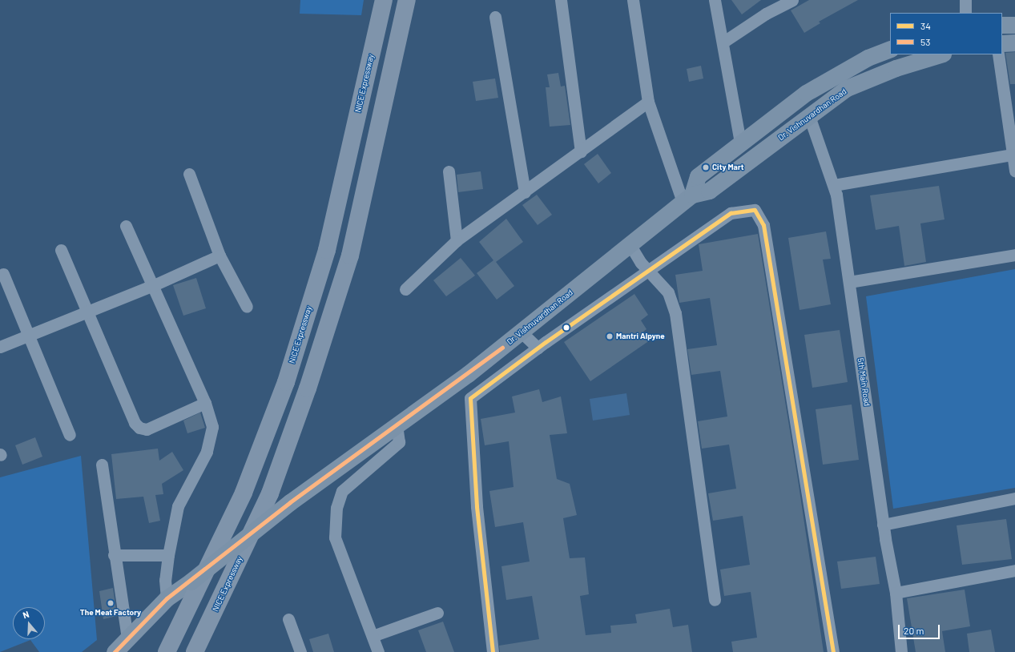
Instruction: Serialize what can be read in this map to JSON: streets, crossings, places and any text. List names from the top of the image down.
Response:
{
  "streets": {
    "highway": ["NICE Expressway"],
    "main road": ["Dr. Vishnuvardhan Road"],
    "street": ["5th Main Road"]
  },
  "crossings": [
    ["Dr. Vishnuvardhan Road", "5th Main Road"]
  ],
  "places": ["City Mart", "Mantri Alpyne", "The Meat Factory"],
  "lines": ["transit line 34", "transit line 53"],
  "legend": ["34", "53"],
  "scale_bar": "20 m",
  "north": "top"
}
